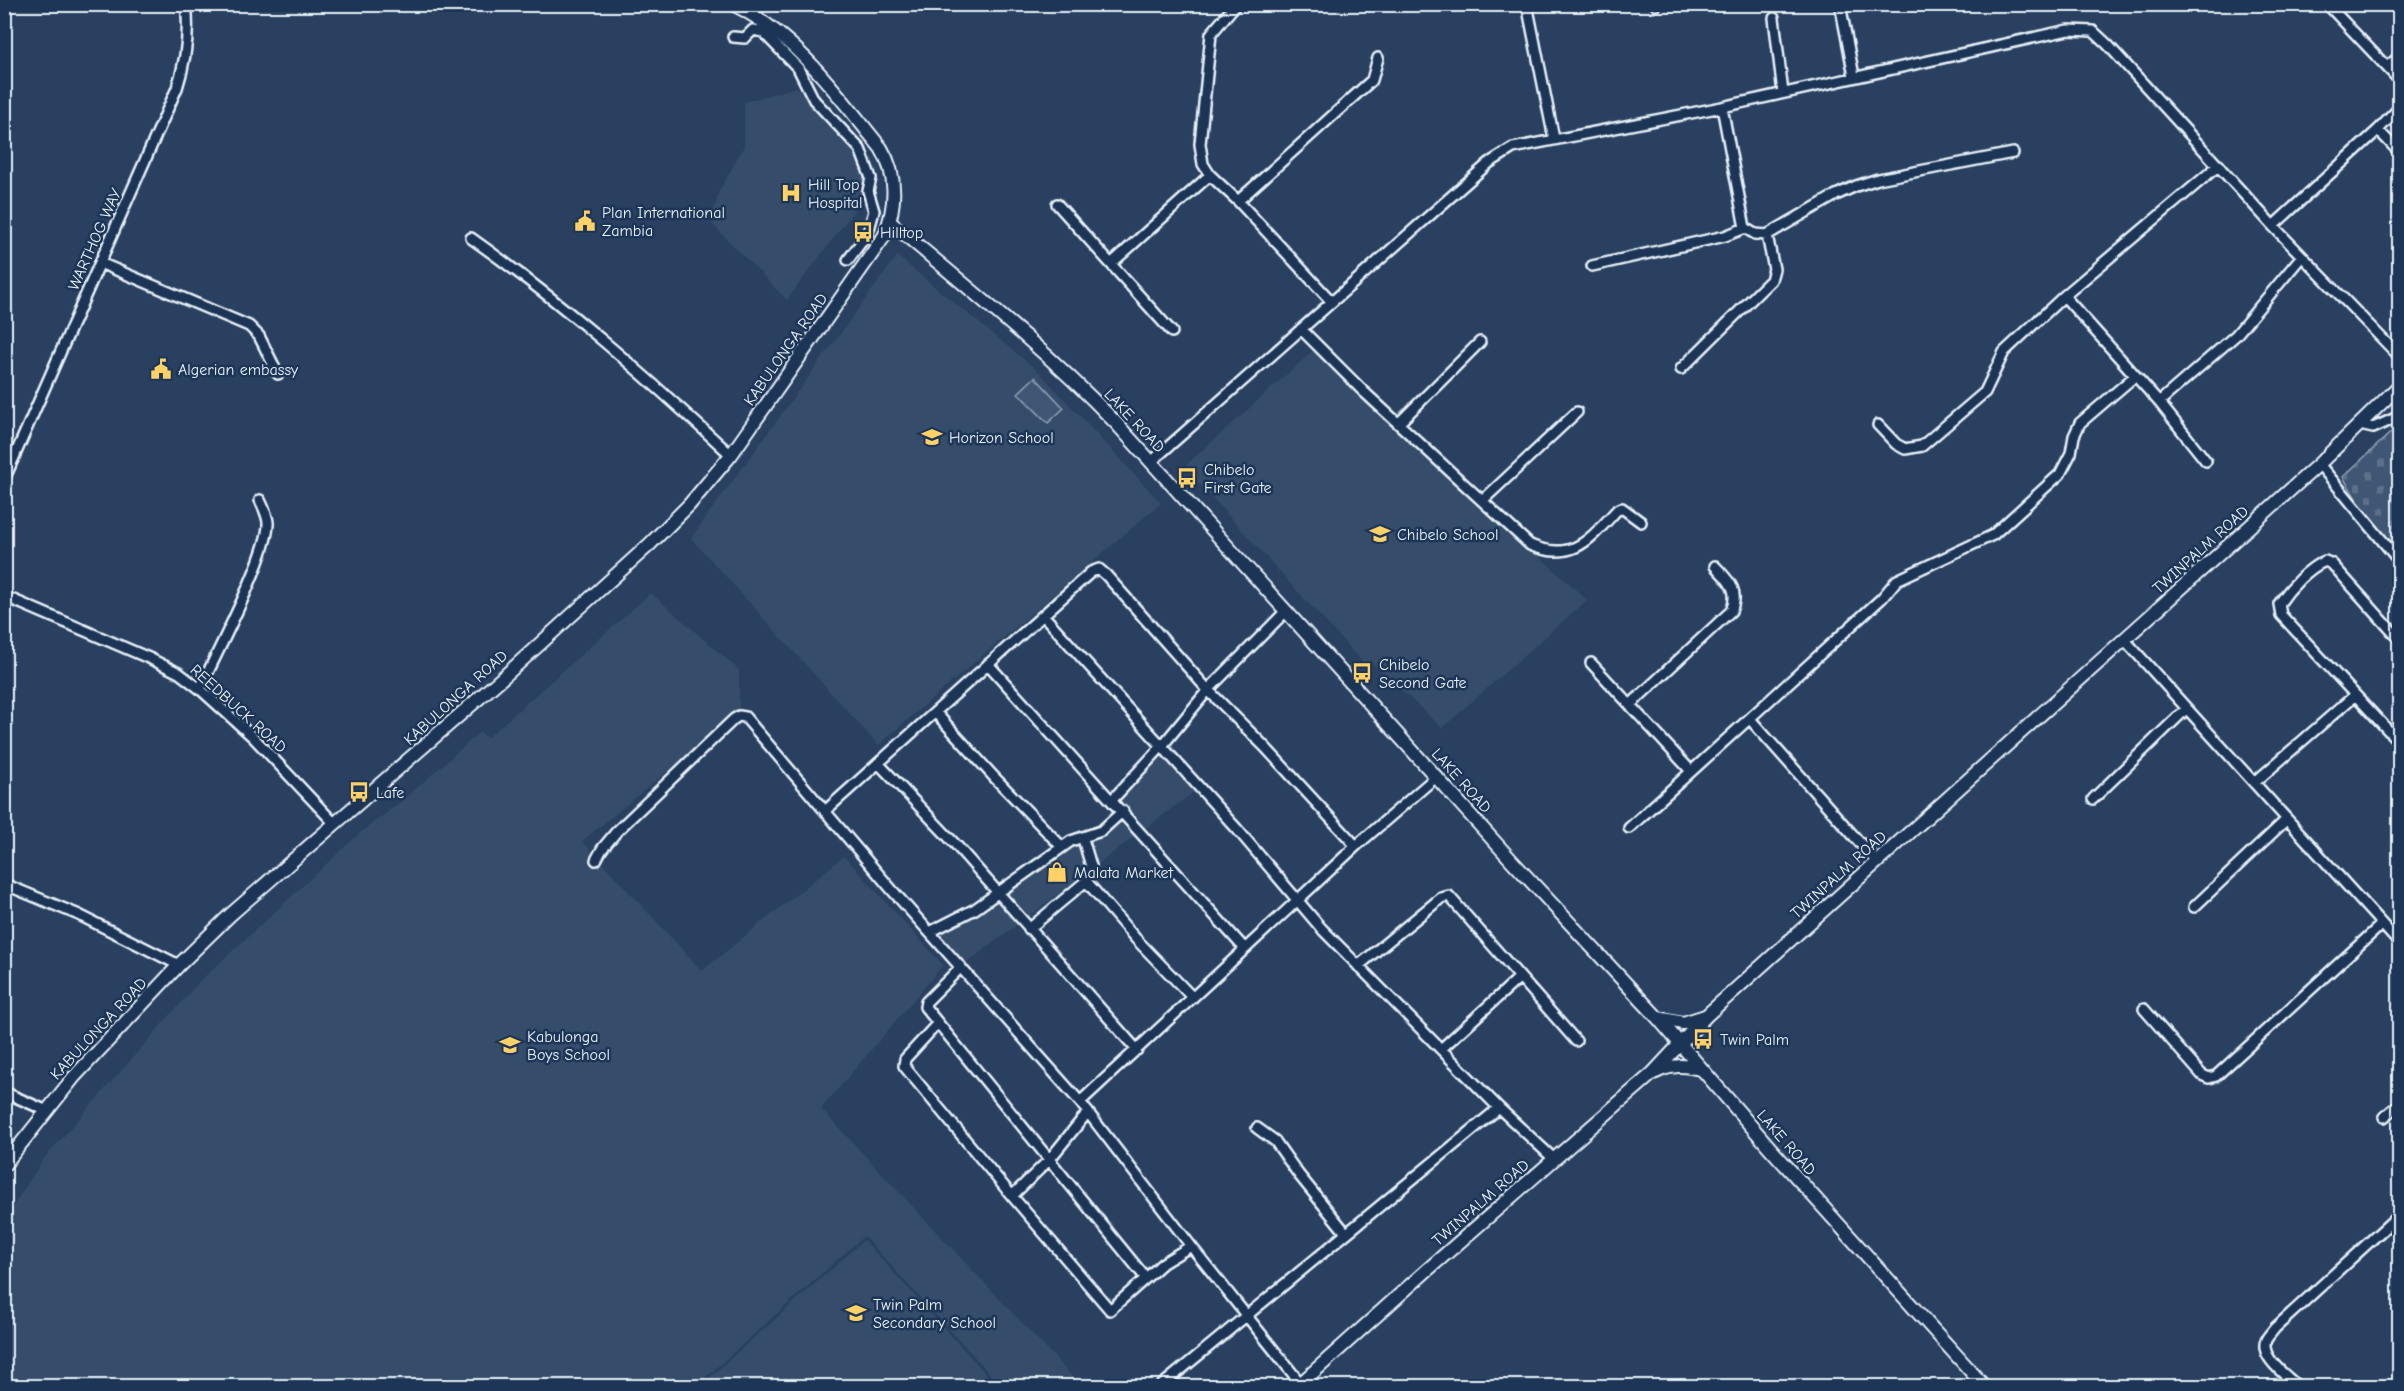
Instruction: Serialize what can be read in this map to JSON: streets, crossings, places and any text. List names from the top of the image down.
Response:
{
  "streets": {
    "main road": ["KABULONGA ROAD", "LAKE ROAD", "TWINPALM ROAD"],
    "street": ["WARTHOG WAY", "REEDBUCK ROAD"]
  },
  "crossings": [
    ["KABULONGA ROAD", "LAKE ROAD"],
    ["KABULONGA ROAD", "REEDBUCK ROAD"],
    ["LAKE ROAD", "TWINPALM ROAD"]
  ],
  "places": {
    "hospital": ["Hill Top Hospital"],
    "public building": ["Plan International Zambia", "Algerian embassy"],
    "bus stop": [
      "Hilltop",
      "Chibelo First Gate",
      "Chibelo Second Gate",
      "Lafe",
      "Twin Palm"
    ],
    "school or university": [
      "Horizon School",
      "Chibelo School",
      "Kabulonga Boys School",
      "Twin Palm Secondary School"
    ],
    "shop": ["Malata Market"]
  }
}
